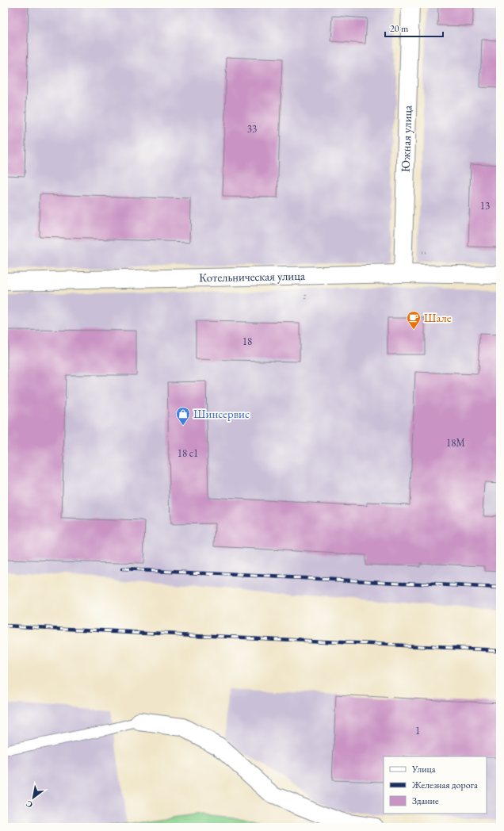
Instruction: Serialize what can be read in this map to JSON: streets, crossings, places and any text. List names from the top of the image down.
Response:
{
  "streets": {
    "street": ["Южная улица", "Котельническая улица"]
  },
  "crossings": [
    ["Южная улица", "Котельническая улица"]
  ],
  "places": {
    "cafe": ["Шале"],
    "shop": ["Шинсервис"]
  },
  "house_numbers": [
    "33",
    "13",
    "18",
    "18М",
    "18 с1",
    "1"
  ],
  "legend": ["Улица", "Железная дорога", "Здание"],
  "scale_bar": "20 m",
  "north": "bottom left"
}
